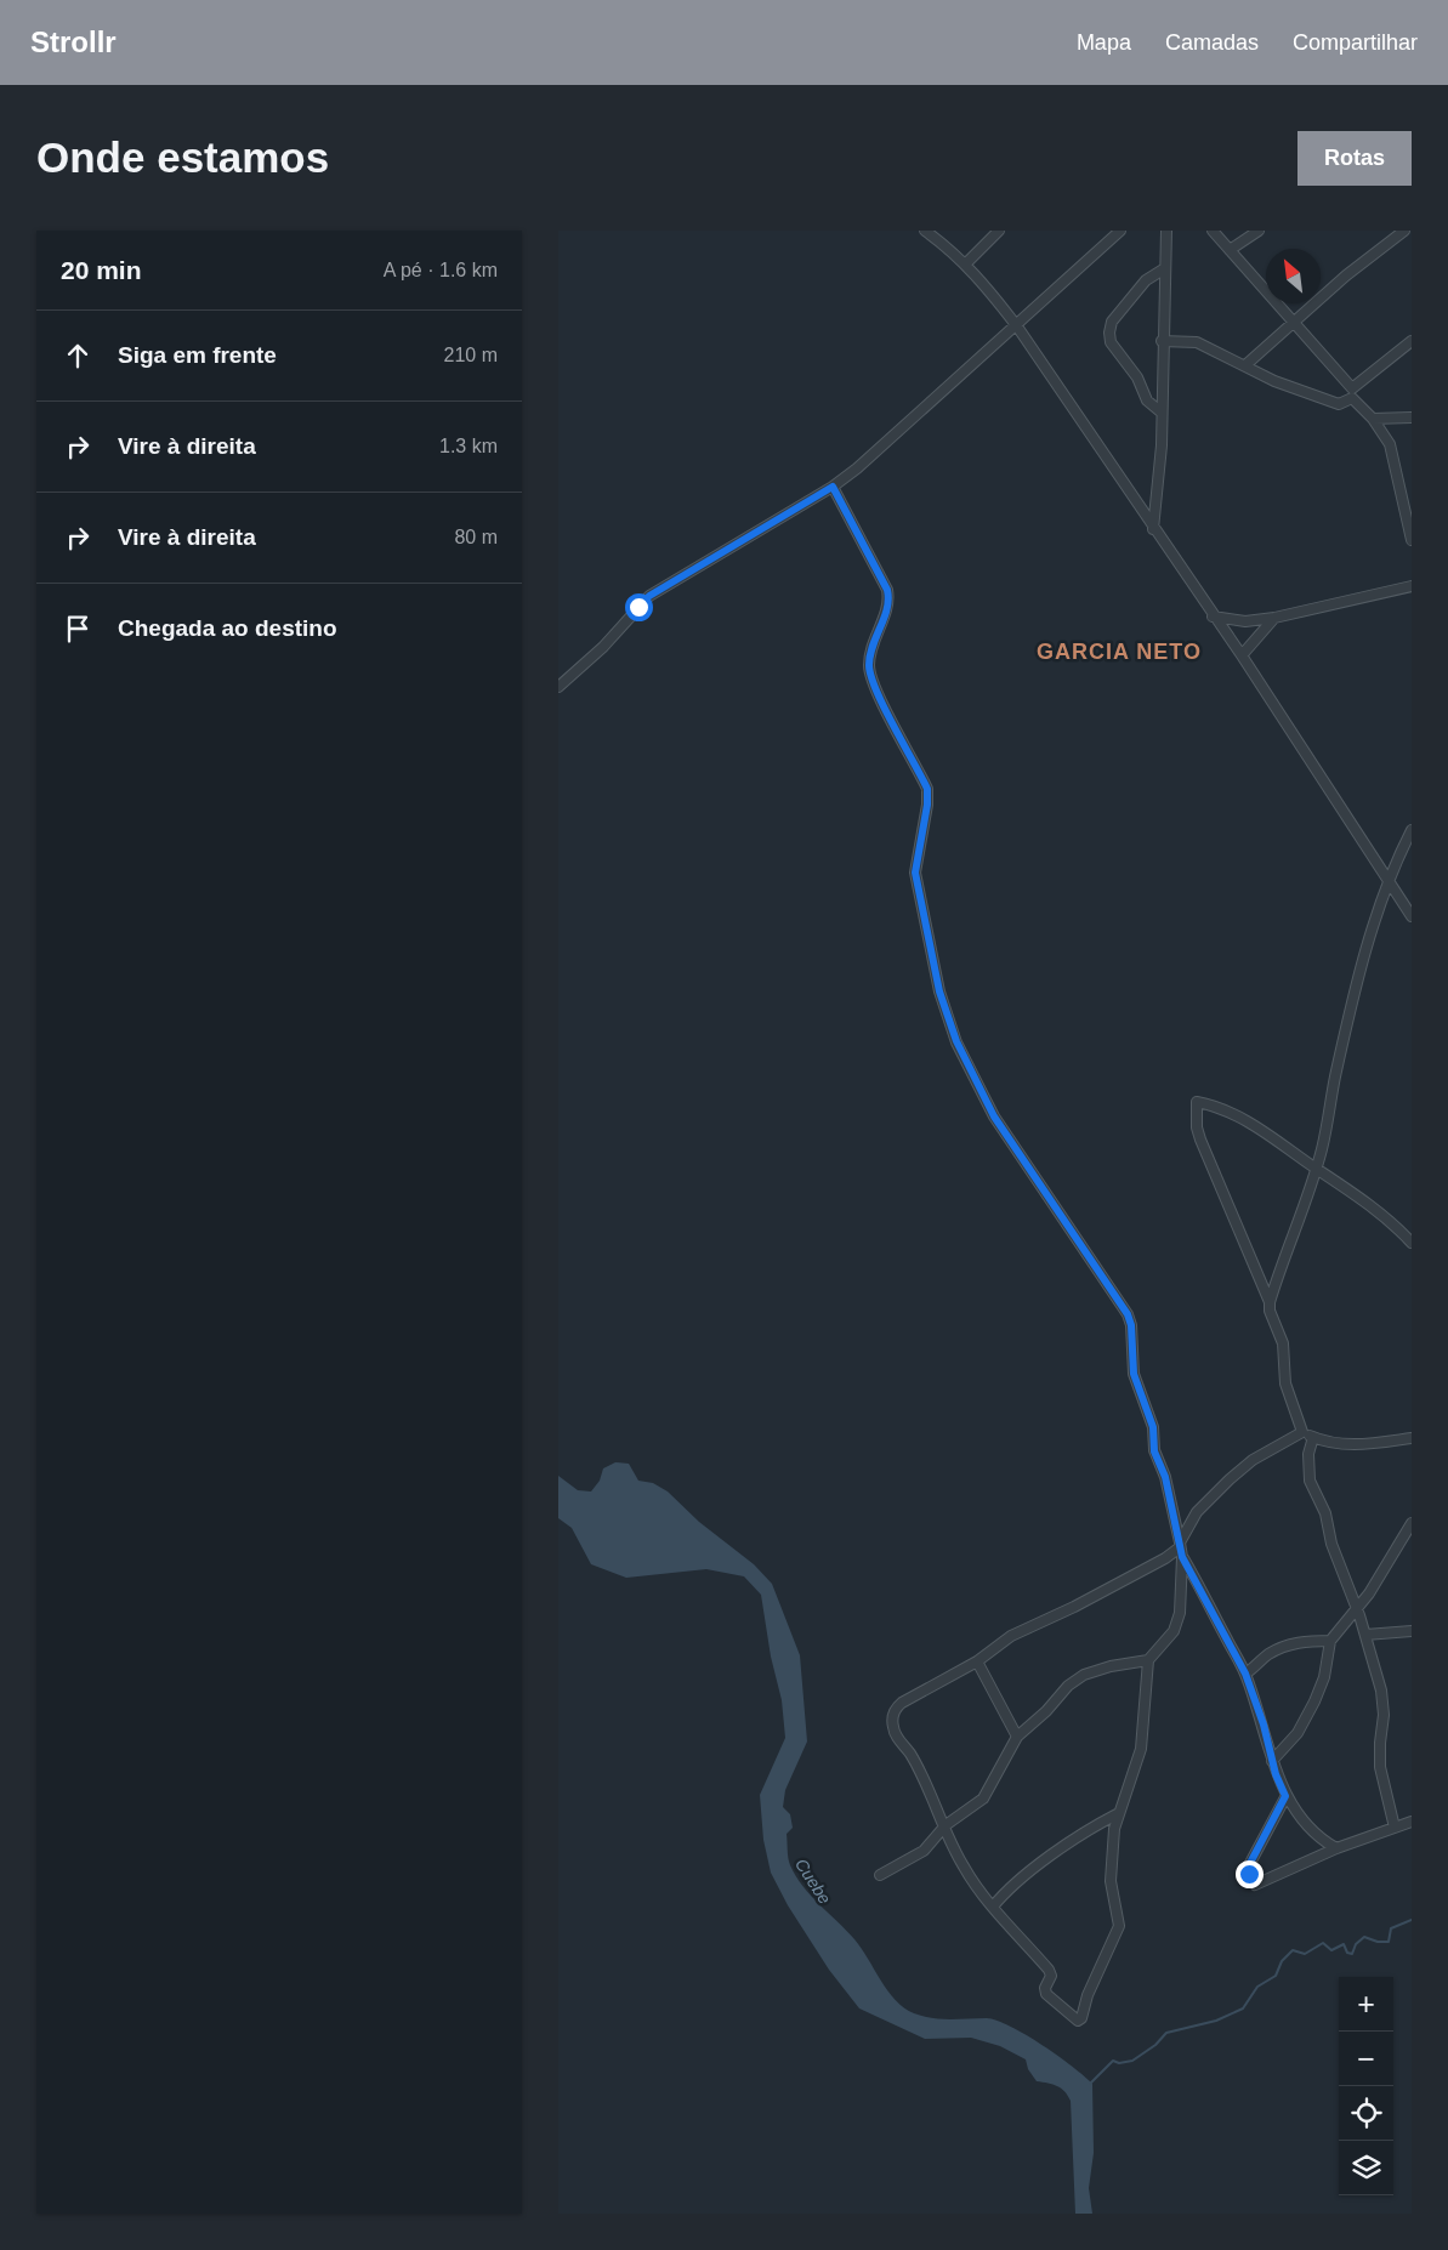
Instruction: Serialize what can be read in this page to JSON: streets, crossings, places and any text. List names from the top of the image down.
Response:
{
  "districts": ["GARCIA NETO"],
  "water": ["Cuebe"],
  "north": "top left",
  "page": {
    "header": "Strollr",
    "nav": ["Mapa", "Camadas", "Compartilhar"],
    "buttons": "Rotas",
    "title": "Onde estamos",
    "heading": ["20 min", "A pé · 1.6 km"],
    "list": [
      ["Siga em frente", "210 m"],
      ["Vire à direita", "1.3 km"],
      ["Vire à direita", "80 m"],
      "Chegada ao destino"
    ],
    "map_buttons": ["+", "−"]
  }
}
